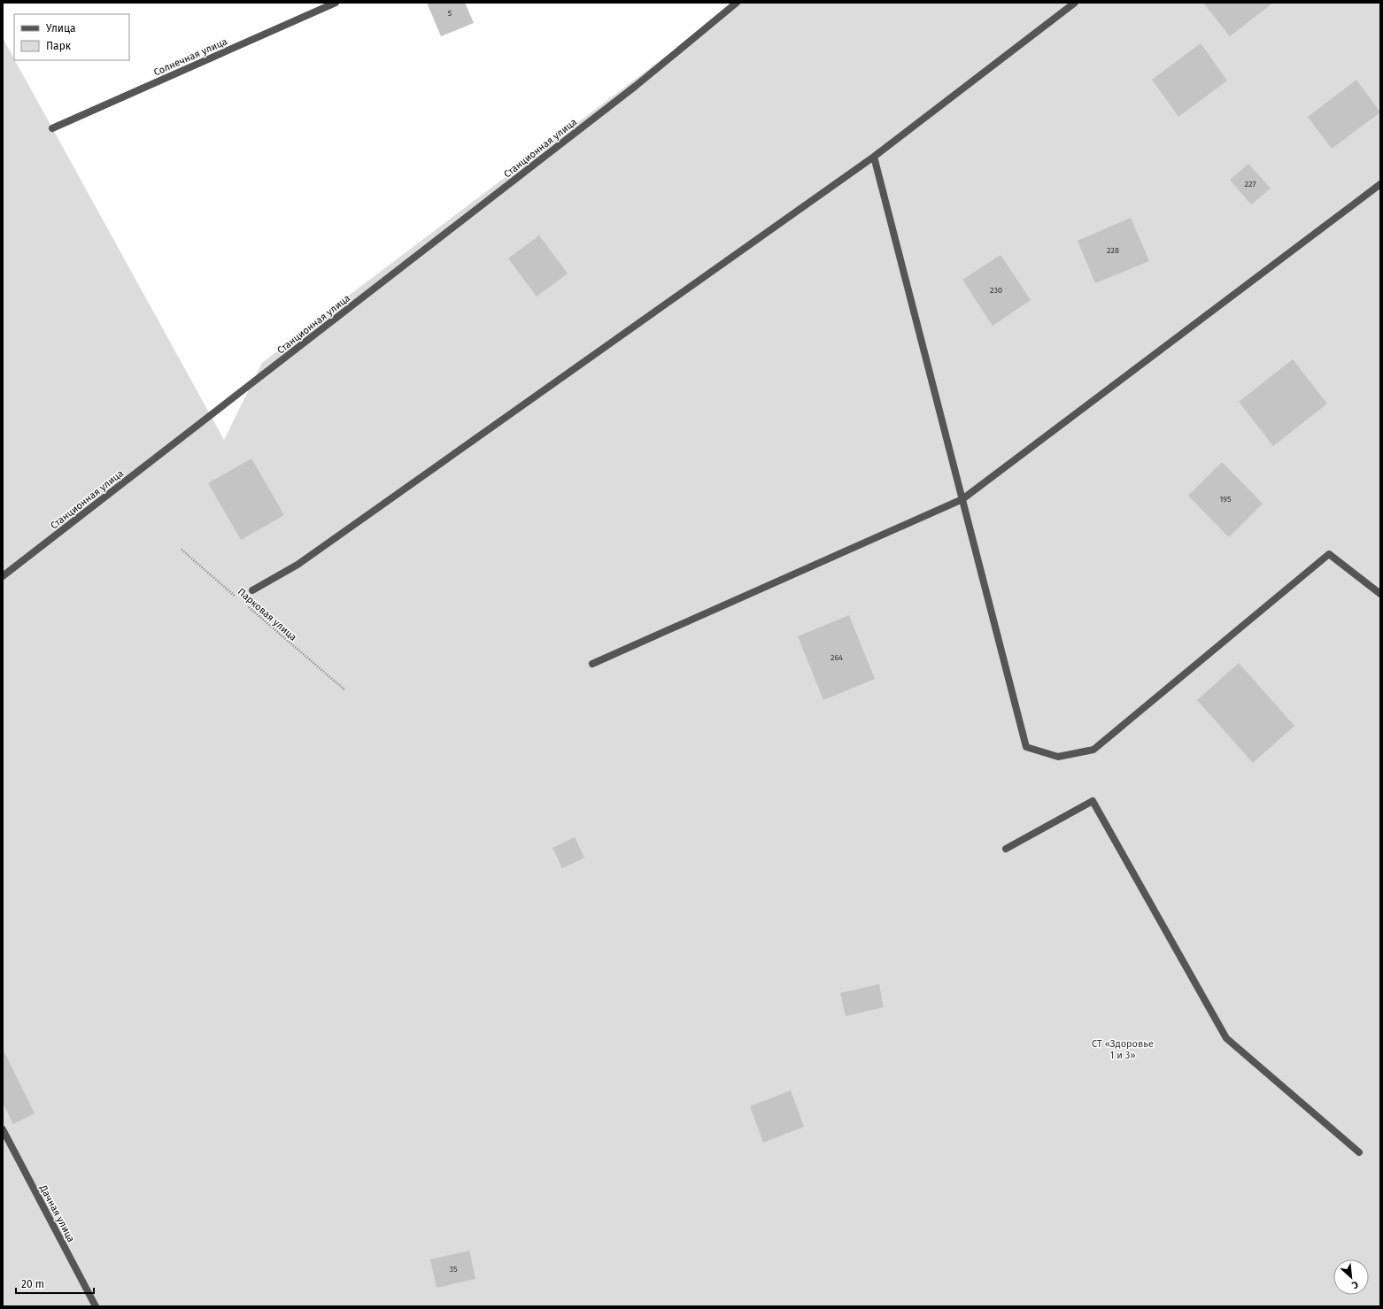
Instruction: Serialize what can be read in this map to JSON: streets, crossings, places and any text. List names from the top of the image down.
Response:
{
  "streets": {
    "street": ["Солнечная улица", "Станционная улица", "Дачная улица"],
    "path": ["Парковая улица"]
  },
  "parks": ["СТ «Здоровье 1 и 3»"],
  "house_numbers": [
    "5",
    "227",
    "228",
    "230",
    "195",
    "264",
    "35"
  ],
  "legend": ["Улица", "Парк"],
  "scale_bar": "20 m",
  "north": "bottom right"
}
